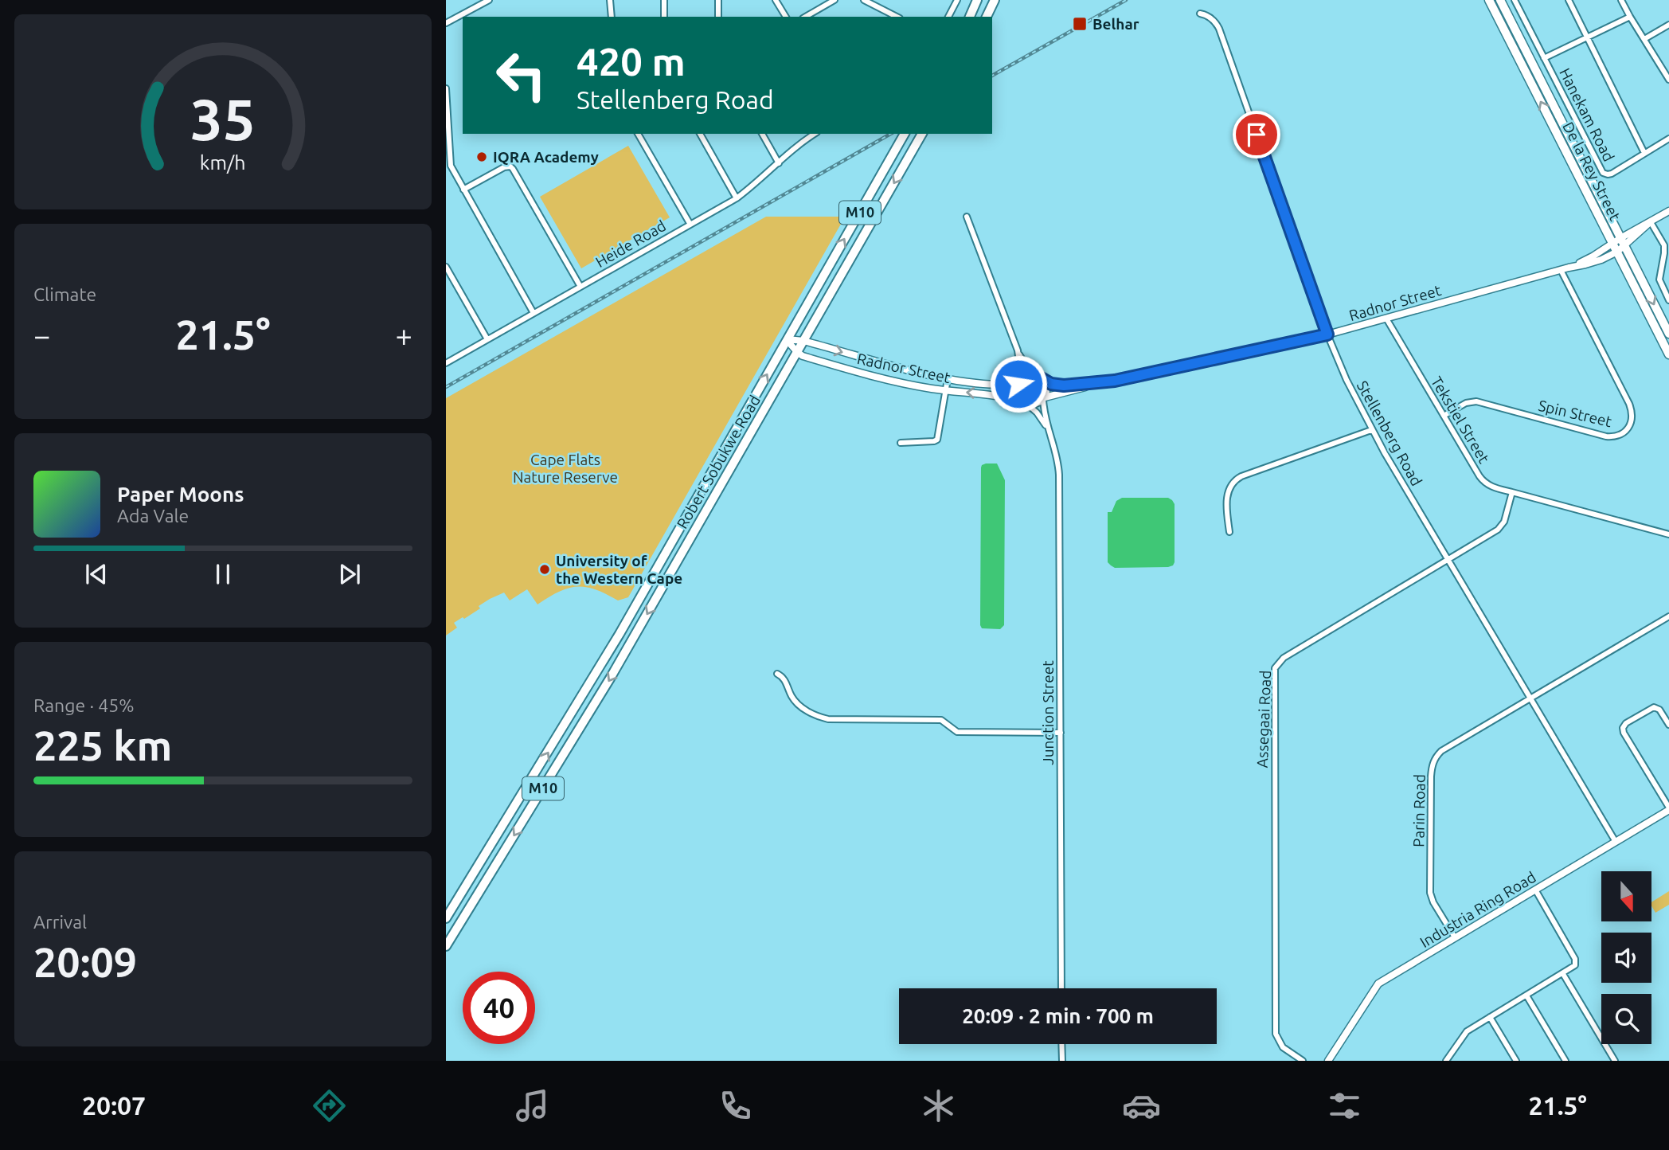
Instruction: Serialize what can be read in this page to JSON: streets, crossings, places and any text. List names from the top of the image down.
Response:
{
  "streets": {
    "main road": ["De la Rey Street", "M10", "Robert Sobukwe Road"],
    "street": [
      "Hanekam Road",
      "Heide Road",
      "Radnor Street",
      "Spin Street",
      "Tekstiel Street",
      "Stellenberg Road",
      "Junction Street",
      "Assegaai Road",
      "Parin Road",
      "Industria Ring Road"
    ]
  },
  "crossings": [
    ["De la Rey Street", "Radnor Street"],
    ["Radnor Street", "Spin Street"],
    ["Radnor Street", "Tekstiel Street"],
    ["Radnor Street", "Stellenberg Road"],
    ["Radnor Street", "Robert Sobukwe Road"],
    ["Radnor Street", "Junction Street"],
    ["Spin Street", "Tekstiel Street"],
    ["Tekstiel Street", "Assegaai Road"],
    ["Stellenberg Road", "Assegaai Road"],
    ["Stellenberg Road", "Parin Road"],
    ["Stellenberg Road", "Industria Ring Road"],
    ["Parin Road", "Industria Ring Road"]
  ],
  "parks": ["Cape Flats Nature Reserve"],
  "places": {
    "transit": ["Belhar"],
    "other": ["IQRA Academy", "University of the Western Cape"]
  },
  "north": "bottom",
  "page": {
    "turn": ["420 m", "Stellenberg Road"],
    "tile": [
      "Climate",
      ["Range · 45%", "225 km"],
      ["Arrival", "20:09"]
    ],
    "heat": ["−", "21.5°", "+"],
    "song": ["Paper Moons", "Ada Vale"],
    "limit": "40",
    "trip": "20:09 · 2 min · 700 m",
    "tabs": ["20:07", "21.5°"],
    "gauge": ["35", "km/h"]
  }
}
